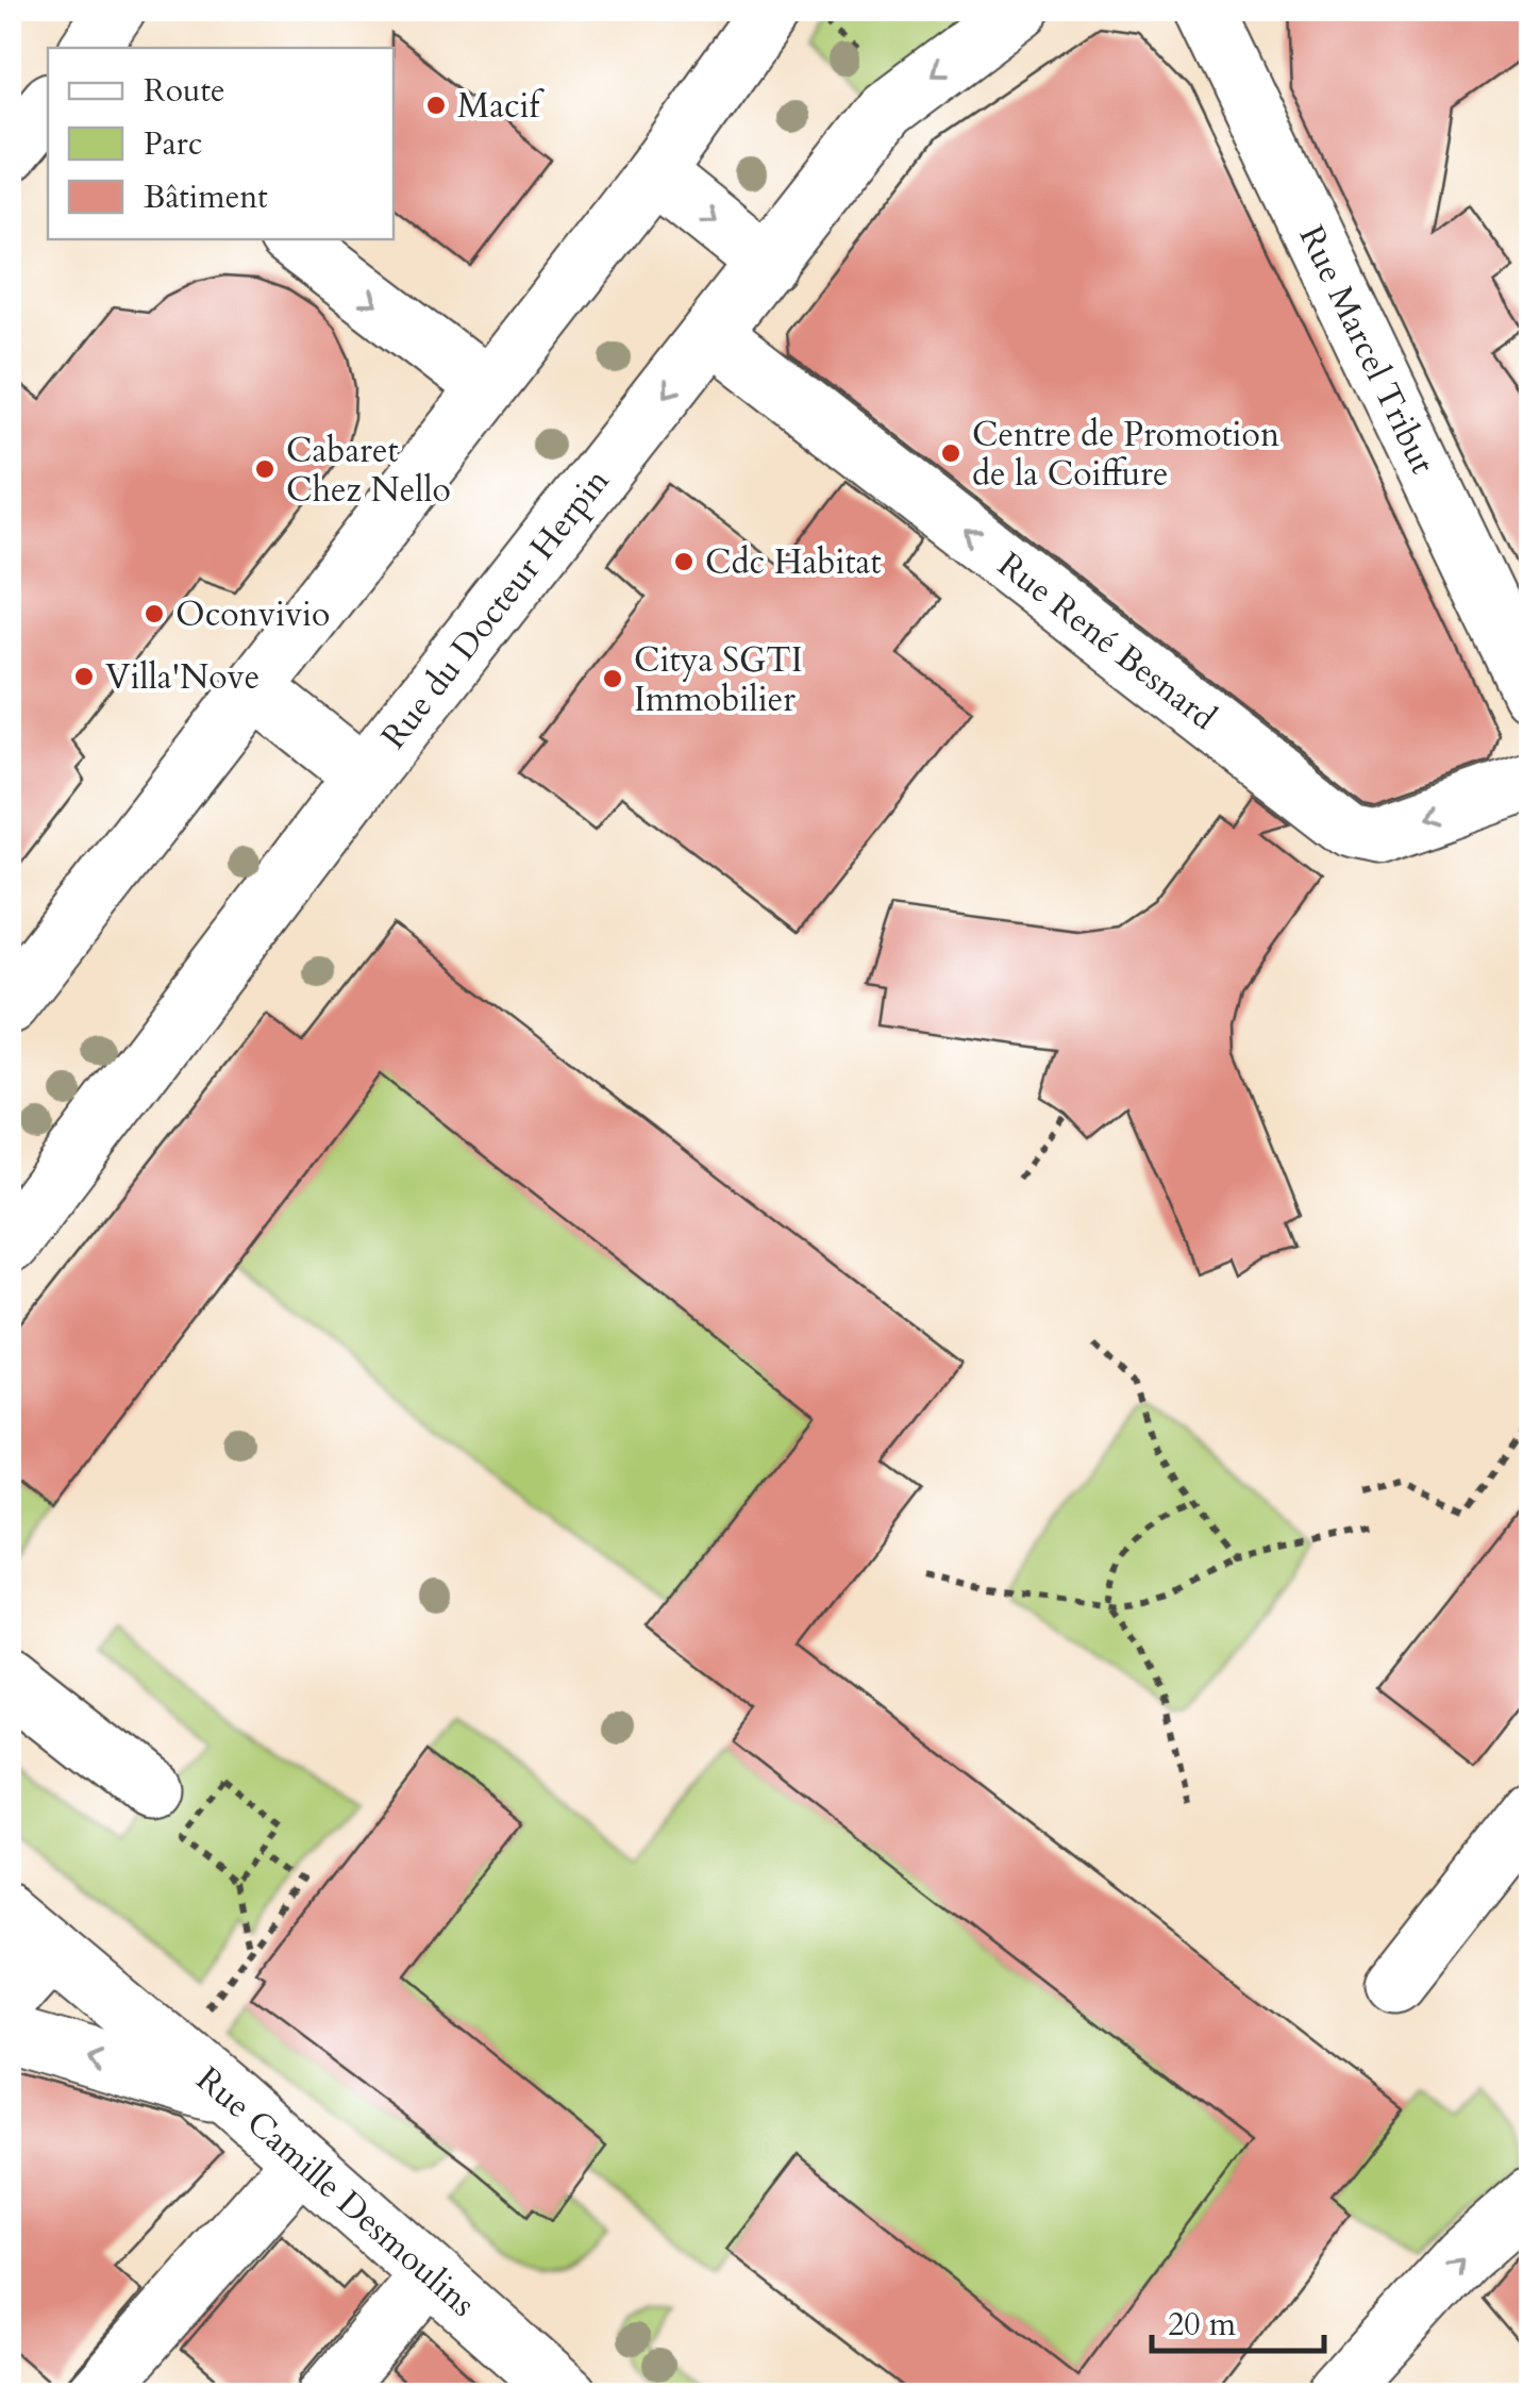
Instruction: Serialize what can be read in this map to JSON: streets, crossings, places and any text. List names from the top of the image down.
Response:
{
  "streets": {
    "street": [
      "Rue Marcel Tribut",
      "Rue du Docteur Herpin",
      "Rue René Besnard",
      "Rue Camille Desmoulins"
    ]
  },
  "crossings": [
    ["Rue du Docteur Herpin", "Rue René Besnard"]
  ],
  "one_way": ["Rue René Besnard"],
  "places": [
    "Macif",
    "Centre de Promotion de la Coiffure",
    "Cabaret Chez Nello",
    "Cdc Habitat",
    "Oconvivio",
    "Villa'Nove",
    "Citya SGTI Immobilier"
  ],
  "legend": ["Route", "Parc", "Bâtiment"],
  "scale_bar": "20 m"
}
